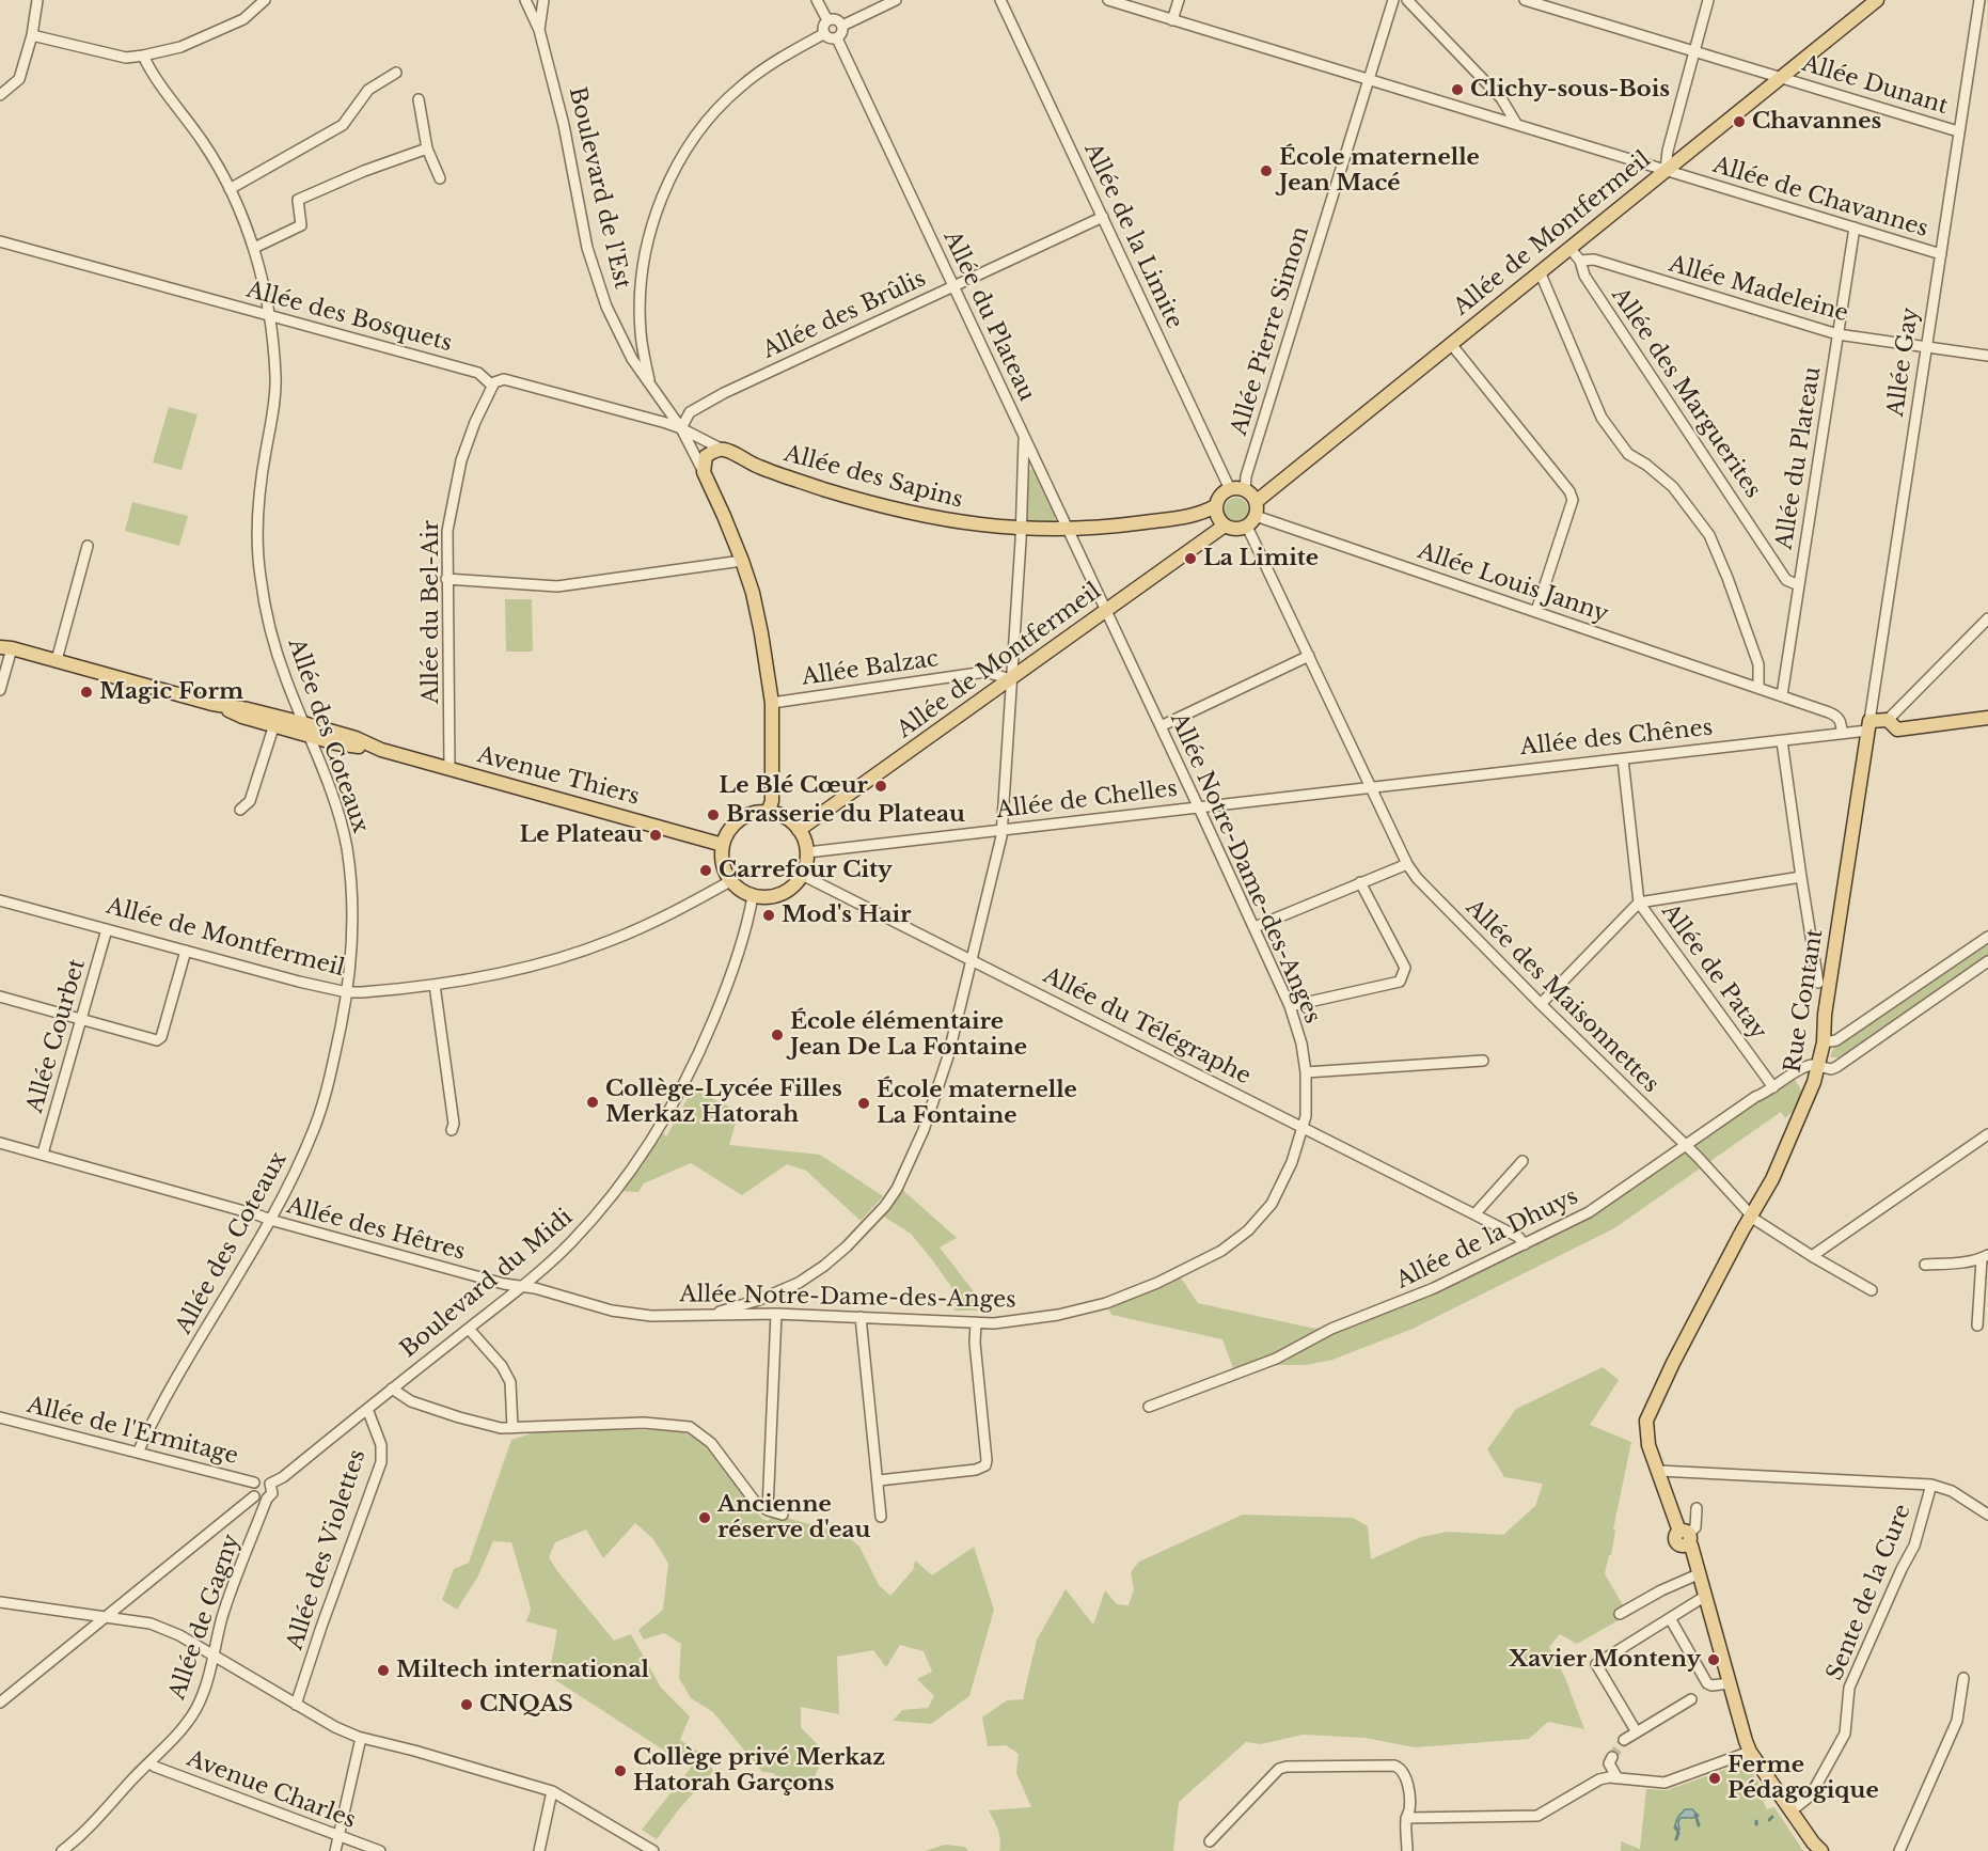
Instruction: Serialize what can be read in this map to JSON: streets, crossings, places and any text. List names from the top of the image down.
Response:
{
  "streets": {
    "main road": [
      "Boulevard de l'Est",
      "Allée de Montfermeil",
      "Allée des Sapins",
      "Avenue Thiers",
      "Rue Contant"
    ],
    "street": [
      "Allée Dunant",
      "Allée de Chavannes",
      "Allée de la Limite",
      "Allée Madeleine",
      "Allée des Brûlis",
      "Allée du Plateau",
      "Allée des Bosquets",
      "Allée Pierre Simon",
      "Allée Gay",
      "Allée des Marguerites",
      "Allée Louis Janny",
      "Allée du Bel-Air",
      "Allée Balzac",
      "Allée des Coteaux",
      "Allée des Chênes",
      "Allée de Chelles",
      "Allée Notre-Dame-des-Anges",
      "Allée de Patay",
      "Allée des Maisonnettes",
      "Allée du Télégraphe",
      "Allée Courbet",
      "Allée des Hêtres",
      "Allée de la Dhuys",
      "Boulevard du Midi",
      "Allée de l'Ermitage",
      "Allée des Violettes",
      "Sente de la Cure",
      "Allée de Gagny",
      "Avenue Charles"
    ]
  },
  "crossings": [
    ["Allée Dunant", "Allée de Montfermeil"],
    ["Allée Dunant", "Allée Gay"],
    ["Boulevard de l'Est", "Allée de Montfermeil"],
    ["Boulevard de l'Est", "Allée des Brûlis"],
    ["Boulevard de l'Est", "Allée des Sapins"],
    ["Boulevard de l'Est", "Allée Balzac"],
    ["Boulevard de l'Est", "Avenue Thiers"],
    ["Boulevard de l'Est", "Allée de Chelles"],
    ["Boulevard de l'Est", "Allée du Télégraphe"],
    ["Boulevard de l'Est", "Boulevard du Midi"],
    ["Allée de Chavannes", "Allée de Montfermeil"],
    ["Allée de Chavannes", "Allée du Plateau"],
    ["Allée de Chavannes", "Allée Pierre Simon"],
    ["Allée de Chavannes", "Allée Gay"],
    ["Allée de Montfermeil", "Allée de la Limite"],
    ["Allée de Montfermeil", "Allée du Plateau"],
    ["Allée de Montfermeil", "Allée Pierre Simon"],
    ["Allée de Montfermeil", "Allée des Marguerites"],
    ["Allée de Montfermeil", "Allée des Sapins"],
    ["Allée de Montfermeil", "Allée Louis Janny"],
    ["Allée de Montfermeil", "Allée Balzac"],
    ["Allée de Montfermeil", "Allée des Coteaux"],
    ["Allée de Montfermeil", "Avenue Thiers"],
    ["Allée de Montfermeil", "Allée de Chelles"],
    ["Allée de Montfermeil", "Allée Notre-Dame-des-Anges"],
    ["Allée de Montfermeil", "Allée du Télégraphe"],
    ["Allée de Montfermeil", "Allée Courbet"],
    ["Allée de Montfermeil", "Boulevard du Midi"],
    ["Allée de la Limite", "Allée des Brûlis"],
    ["Allée de la Limite", "Allée Pierre Simon"],
    ["Allée de la Limite", "Allée des Sapins"],
    ["Allée de la Limite", "Allée Louis Janny"],
    ["Allée Madeleine", "Allée du Plateau"],
    ["Allée Madeleine", "Allée Gay"],
    ["Allée Madeleine", "Allée des Marguerites"],
    ["Allée des Brûlis", "Allée du Plateau"],
    ["Allée des Brûlis", "Allée des Sapins"],
    ["Allée du Plateau", "Allée des Marguerites"],
    ["Allée du Plateau", "Allée des Sapins"],
    ["Allée du Plateau", "Allée Louis Janny"],
    ["Allée du Plateau", "Allée Notre-Dame-des-Anges"],
    ["Allée des Bosquets", "Allée du Bel-Air"],
    ["Allée des Bosquets", "Allée des Coteaux"],
    ["Allée Pierre Simon", "Allée des Sapins"],
    ["Allée Pierre Simon", "Allée Louis Janny"],
    ["Allée Gay", "Allée des Chênes"],
    ["Allée Gay", "Rue Contant"],
    ["Allée des Sapins", "Allée Louis Janny"],
    ["Allée Louis Janny", "Allée des Chênes"],
    ["Allée du Bel-Air", "Avenue Thiers"],
    ["Allée des Coteaux", "Avenue Thiers"],
    ["Allée des Coteaux", "Allée des Hêtres"],
    ["Allée des Coteaux", "Allée de l'Ermitage"],
    ["Allée des Chênes", "Allée de Chelles"],
    ["Allée des Chênes", "Allée de Patay"],
    ["Allée des Chênes", "Allée des Maisonnettes"],
    ["Allée des Chênes", "Rue Contant"],
    ["Avenue Thiers", "Allée de Chelles"],
    ["Avenue Thiers", "Allée du Télégraphe"],
    ["Avenue Thiers", "Boulevard du Midi"],
    ["Allée de Chelles", "Allée Notre-Dame-des-Anges"],
    ["Allée de Chelles", "Allée des Maisonnettes"],
    ["Allée de Chelles", "Allée du Télégraphe"],
    ["Allée de Chelles", "Boulevard du Midi"],
    ["Allée Notre-Dame-des-Anges", "Allée du Télégraphe"],
    ["Allée Notre-Dame-des-Anges", "Allée des Hêtres"],
    ["Allée Notre-Dame-des-Anges", "Boulevard du Midi"],
    ["Allée de Patay", "Allée de la Dhuys"],
    ["Allée des Maisonnettes", "Rue Contant"],
    ["Allée des Maisonnettes", "Allée de la Dhuys"],
    ["Rue Contant", "Allée de la Dhuys"],
    ["Rue Contant", "Sente de la Cure"],
    ["Allée du Télégraphe", "Allée de la Dhuys"],
    ["Allée du Télégraphe", "Boulevard du Midi"],
    ["Allée Courbet", "Allée des Hêtres"],
    ["Allée des Hêtres", "Boulevard du Midi"],
    ["Boulevard du Midi", "Allée de l'Ermitage"],
    ["Boulevard du Midi", "Allée des Violettes"],
    ["Boulevard du Midi", "Allée de Gagny"],
    ["Allée de l'Ermitage", "Allée de Gagny"],
    ["Allée de Gagny", "Avenue Charles"]
  ],
  "places": [
    "Clichy-sous-Bois",
    "Chavannes",
    "École maternelle Jean Macé",
    "La Limite",
    "Magic Form",
    "Le Blé Cœur",
    "Brasserie du Plateau",
    "Le Plateau",
    "Carrefour City",
    "Mod's Hair",
    "École élémentaire Jean De La Fontaine",
    "Collège-Lycée Filles Merkaz Hatorah",
    "École maternelle La Fontaine",
    "Ancienne réserve d'eau",
    "Xavier Monteny",
    "Miltech international",
    "CNQAS",
    "Collège privé Merkaz Hatorah Garçons",
    "Ferme Pédagogique"
  ]
}
